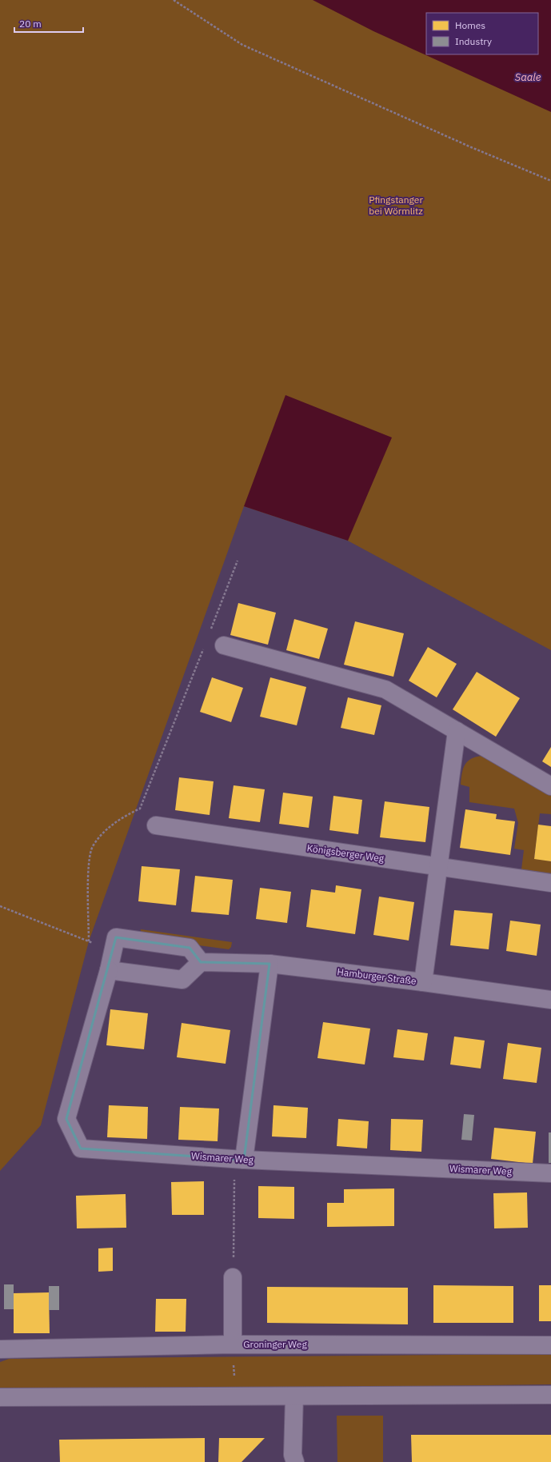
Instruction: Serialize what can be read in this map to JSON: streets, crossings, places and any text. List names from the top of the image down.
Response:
{
  "streets": {
    "street": [
      "Königsberger Weg",
      "Hamburger Straße",
      "Wismarer Weg",
      "Groninger Weg"
    ]
  },
  "water": ["Saale"],
  "parks": ["Pfingstanger bei Wörmlitz"],
  "legend": ["Homes", "Industry"],
  "scale_bar": "20 m"
}
